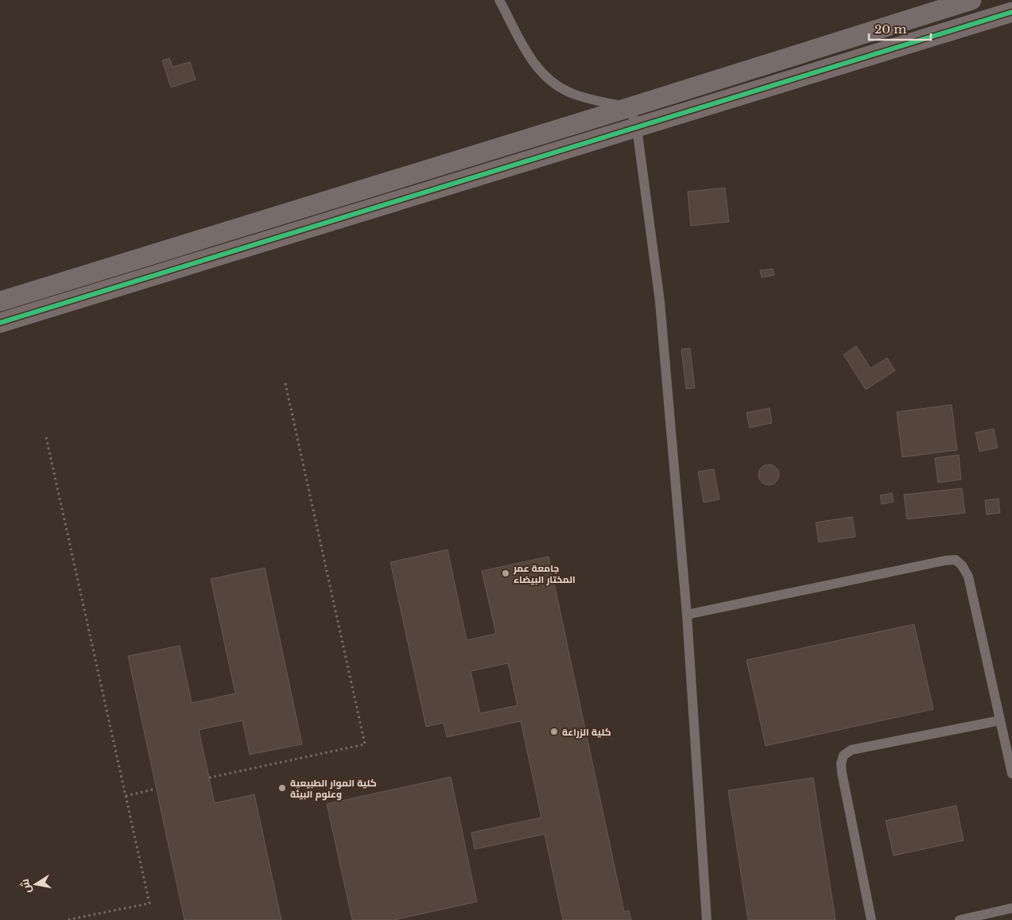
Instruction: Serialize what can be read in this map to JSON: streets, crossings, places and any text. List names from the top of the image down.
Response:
{
  "places": ["جامعة عمر المختار البيضاء", "كلية الزراعة", "كلية الموار الطبيعية وعلوم البيئة"],
  "scale_bar": "20 m",
  "north": "left"
}
